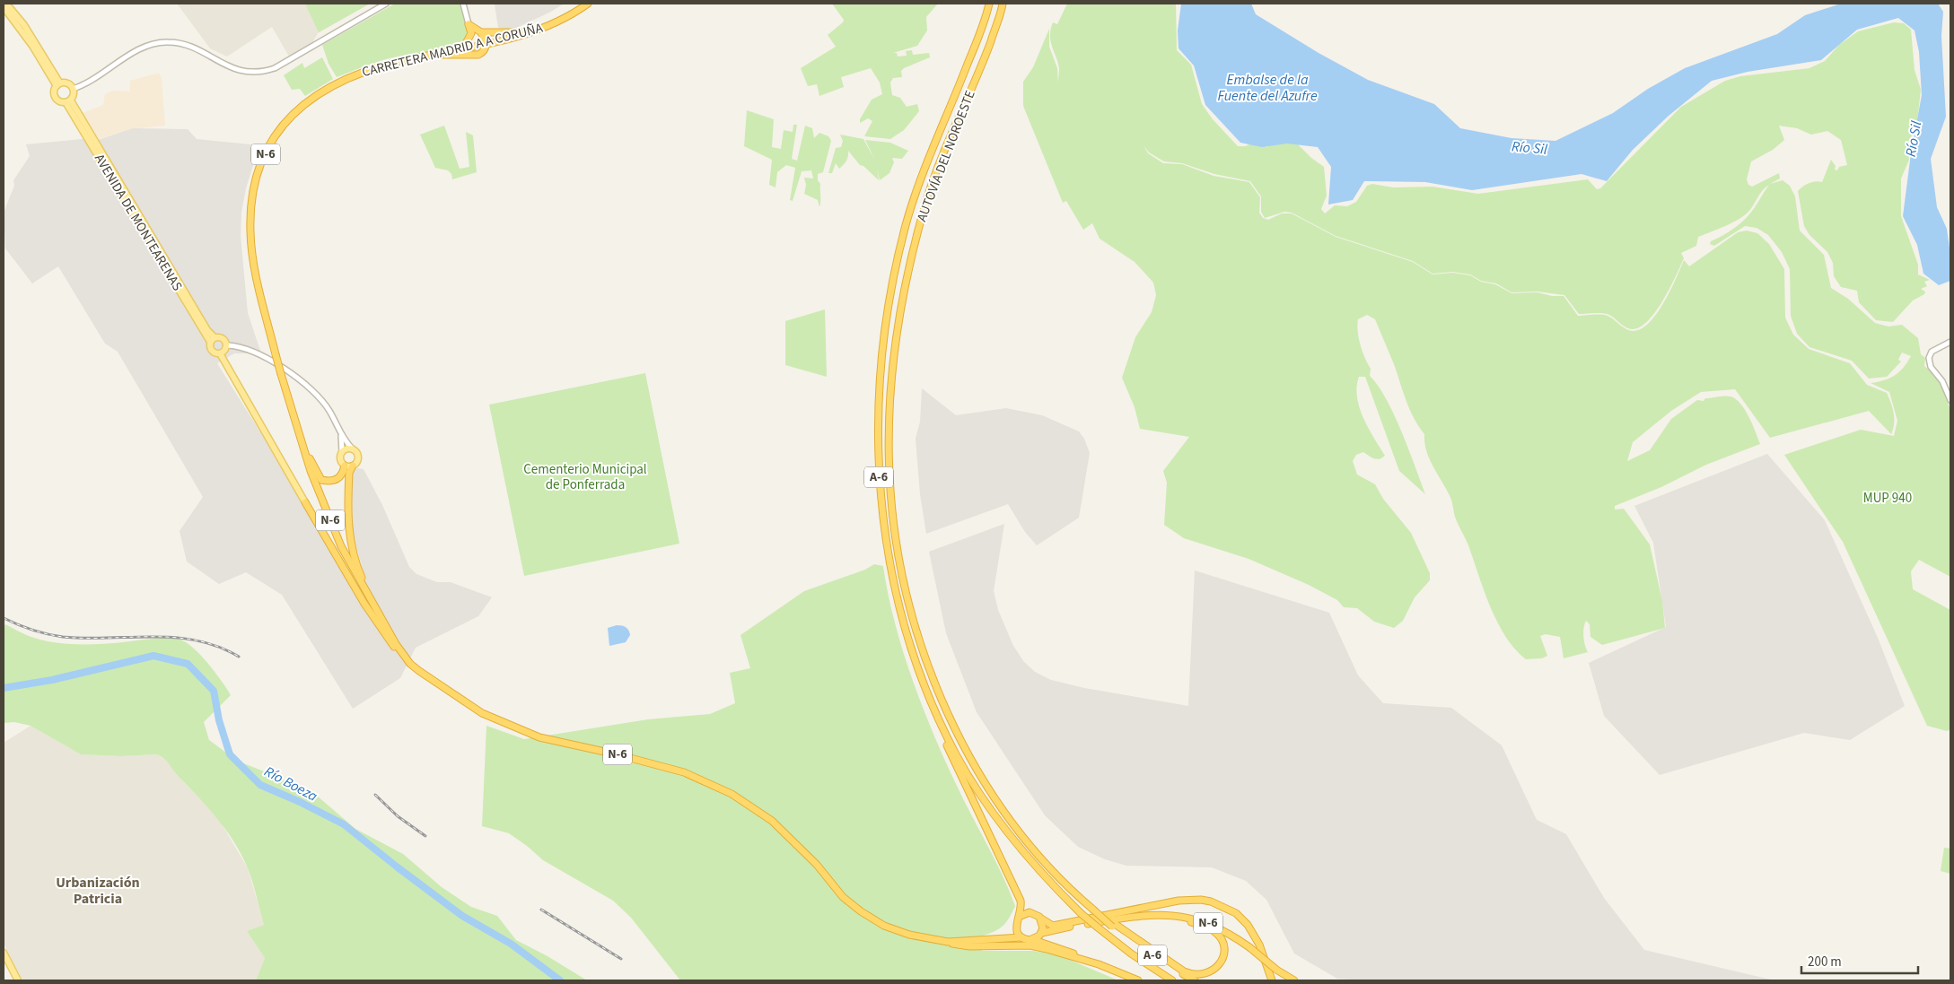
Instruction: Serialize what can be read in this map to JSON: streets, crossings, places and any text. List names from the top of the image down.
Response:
{
  "streets": {
    "highway": [
      "CARRETERA MADRID A A CORUÑA",
      "N-6",
      "AUTOVÍA DEL NOROESTE",
      "A-6"
    ],
    "main road": ["AVENIDA DE MONTEARENAS"]
  },
  "crossings": [
    ["CARRETERA MADRID A A CORUÑA", "N-6"]
  ],
  "districts": ["Urbanización Patricia"],
  "water": ["Embalse de la Fuente del Azufre", "Río Sil", "Río Boeza"],
  "parks": ["Cementerio Municipal de Ponferrada", "MUP 940"],
  "scale_bar": "200 m"
}
